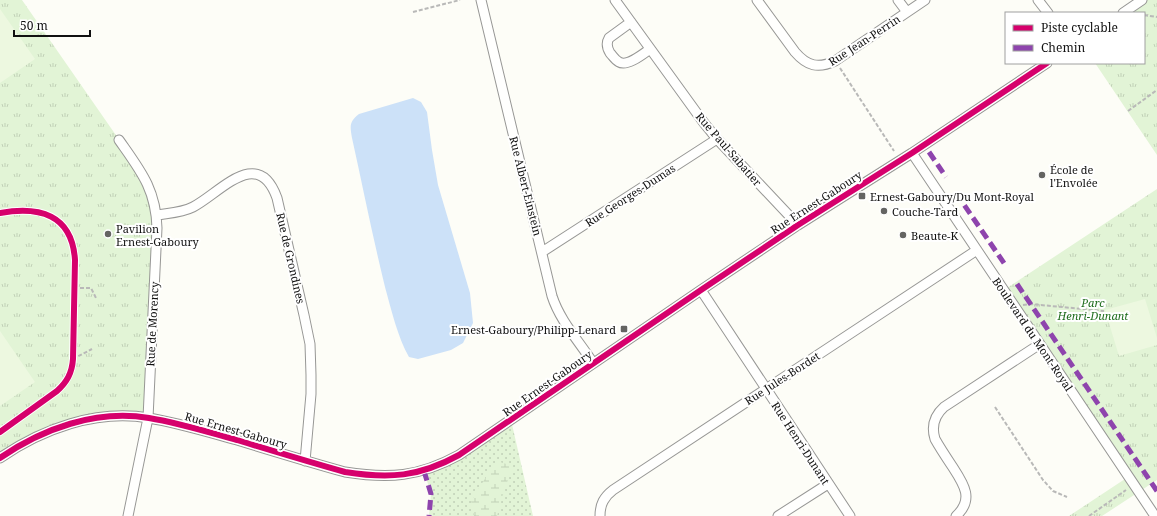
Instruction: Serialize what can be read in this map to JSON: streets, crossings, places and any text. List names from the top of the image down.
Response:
{
  "streets": {
    "street": [
      "Rue Jean-Perrin",
      "Rue Paul-Sabatier",
      "Rue Albert-Einstein",
      "Rue Georges-Dumas",
      "Rue Ernest-Gaboury",
      "Rue de Grondines",
      "Rue de Morency",
      "Boulevard du Mont-Royal",
      "Rue Jules-Bordet",
      "Rue Henri-Dunant"
    ]
  },
  "crossings": [
    ["Rue Paul-Sabatier", "Rue Georges-Dumas"],
    ["Rue Paul-Sabatier", "Rue Ernest-Gaboury"],
    ["Rue Albert-Einstein", "Rue Georges-Dumas"],
    ["Rue Albert-Einstein", "Rue Ernest-Gaboury"],
    ["Rue Ernest-Gaboury", "Rue de Grondines"],
    ["Rue Ernest-Gaboury", "Rue de Morency"],
    ["Rue Ernest-Gaboury", "Boulevard du Mont-Royal"],
    ["Rue Ernest-Gaboury", "Rue Henri-Dunant"],
    ["Rue de Grondines", "Rue de Morency"],
    ["Boulevard du Mont-Royal", "Rue Jules-Bordet"],
    ["Rue Jules-Bordet", "Rue Henri-Dunant"]
  ],
  "parks": ["Parc Henri-Dunant"],
  "places": {
    "other": [
      "École de l'Envolée",
      "Couche-Tard",
      "Pavilion Ernest-Gaboury",
      "Beaute-K"
    ],
    "transit": ["Ernest-Gaboury/Du Mont-Royal", "Ernest-Gaboury/Philipp-Lenard"]
  },
  "legend": ["Piste cyclable", "Chemin"],
  "scale_bar": "50 m"
}
